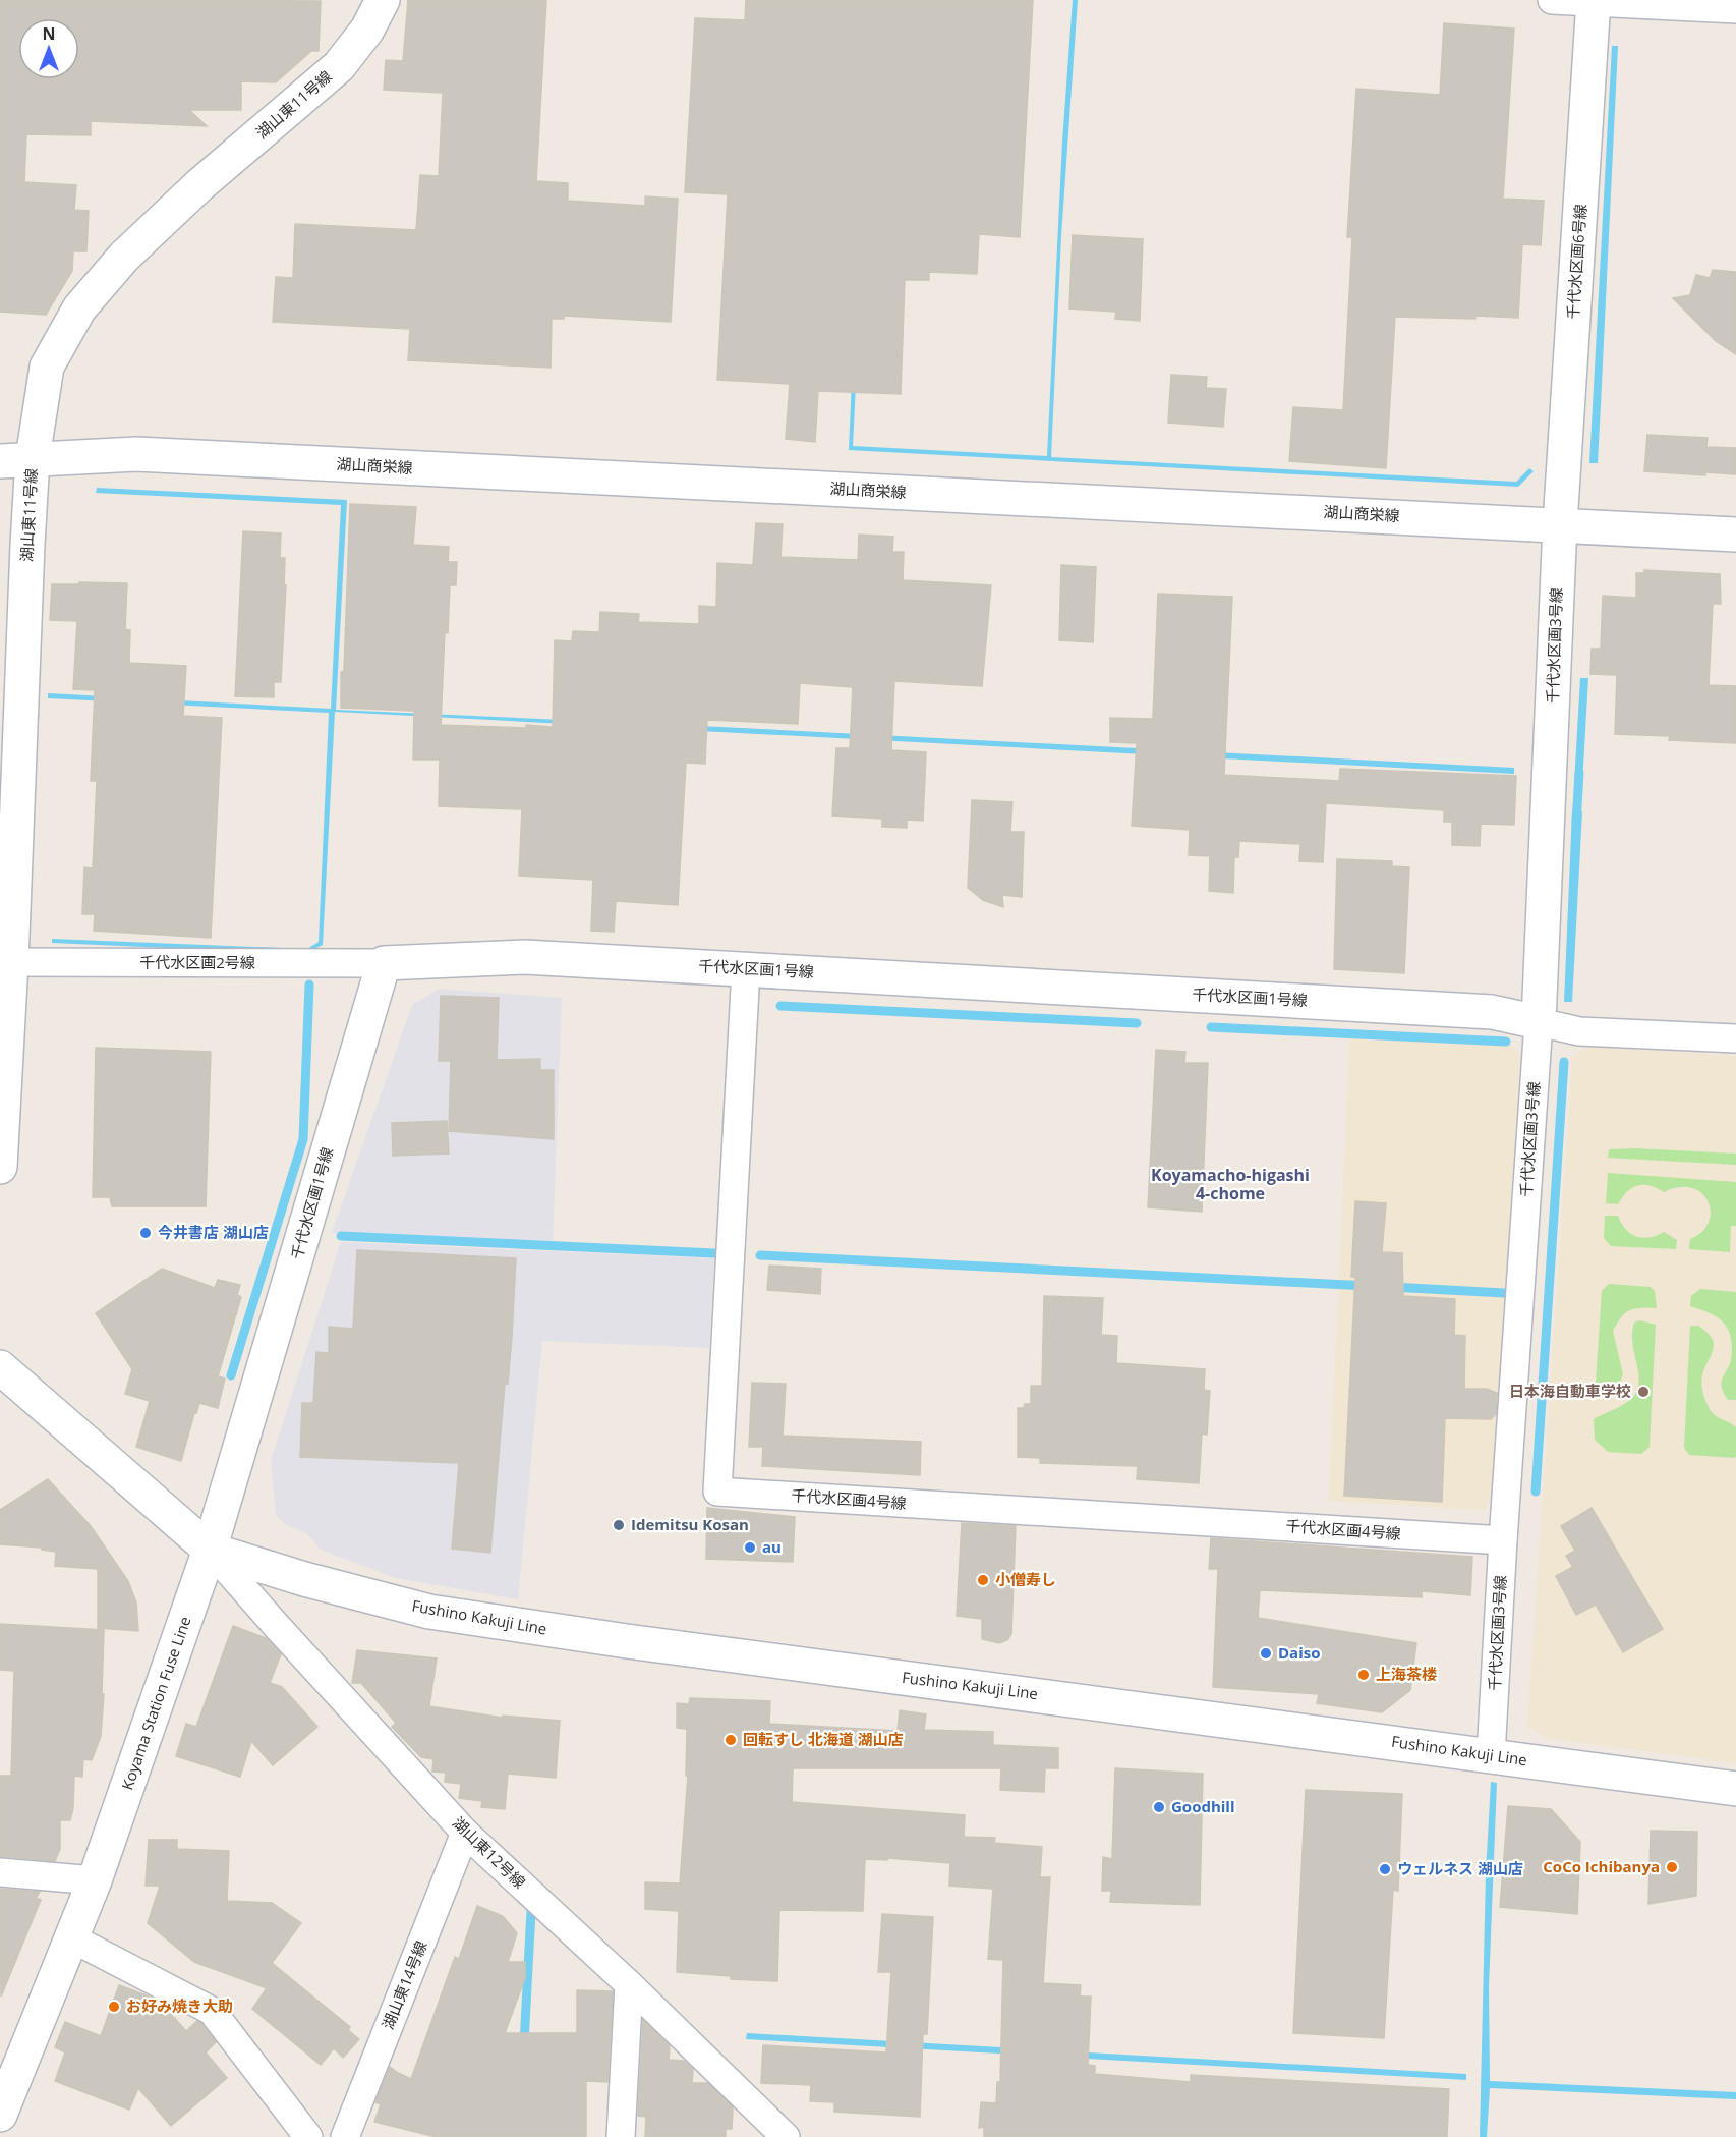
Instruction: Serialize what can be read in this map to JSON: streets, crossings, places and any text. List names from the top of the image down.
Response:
{
  "streets": {
    "street": [
      "湖山東11号線",
      "千代水区画6号線",
      "湖山商栄線",
      "千代水区画3号線",
      "千代水区画2号線",
      "千代水区画1号線",
      "千代水区画4号線",
      "Fushino Kakuji Line",
      "Koyama Station Fuse Line",
      "湖山東12号線",
      "湖山東14号線"
    ]
  },
  "crossings": [
    ["湖山東11号線", "湖山商栄線"],
    ["湖山東11号線", "千代水区画2号線"],
    ["千代水区画6号線", "湖山商栄線"],
    ["千代水区画6号線", "千代水区画3号線"],
    ["湖山商栄線", "千代水区画3号線"],
    ["千代水区画3号線", "千代水区画1号線"],
    ["千代水区画3号線", "千代水区画4号線"],
    ["千代水区画3号線", "Fushino Kakuji Line"],
    ["千代水区画2号線", "千代水区画1号線"],
    ["千代水区画1号線", "千代水区画4号線"],
    ["千代水区画1号線", "Fushino Kakuji Line"],
    ["千代水区画1号線", "Koyama Station Fuse Line"],
    ["千代水区画1号線", "湖山東12号線"],
    ["Fushino Kakuji Line", "Koyama Station Fuse Line"],
    ["Fushino Kakuji Line", "湖山東12号線"],
    ["Koyama Station Fuse Line", "湖山東12号線"],
    ["湖山東12号線", "湖山東14号線"]
  ],
  "districts": ["Koyamacho-higashi 4-chome"],
  "places": [
    "今井書店 湖山店",
    "日本海自動車学校",
    "Idemitsu Kosan",
    "au",
    "小僧寿し",
    "Daiso",
    "上海茶楼",
    "回転すし 北海道 湖山店",
    "Goodhill",
    "CoCo Ichibanya",
    "ウェルネス 湖山店",
    "お好み焼き大助"
  ],
  "north": "top"
}
